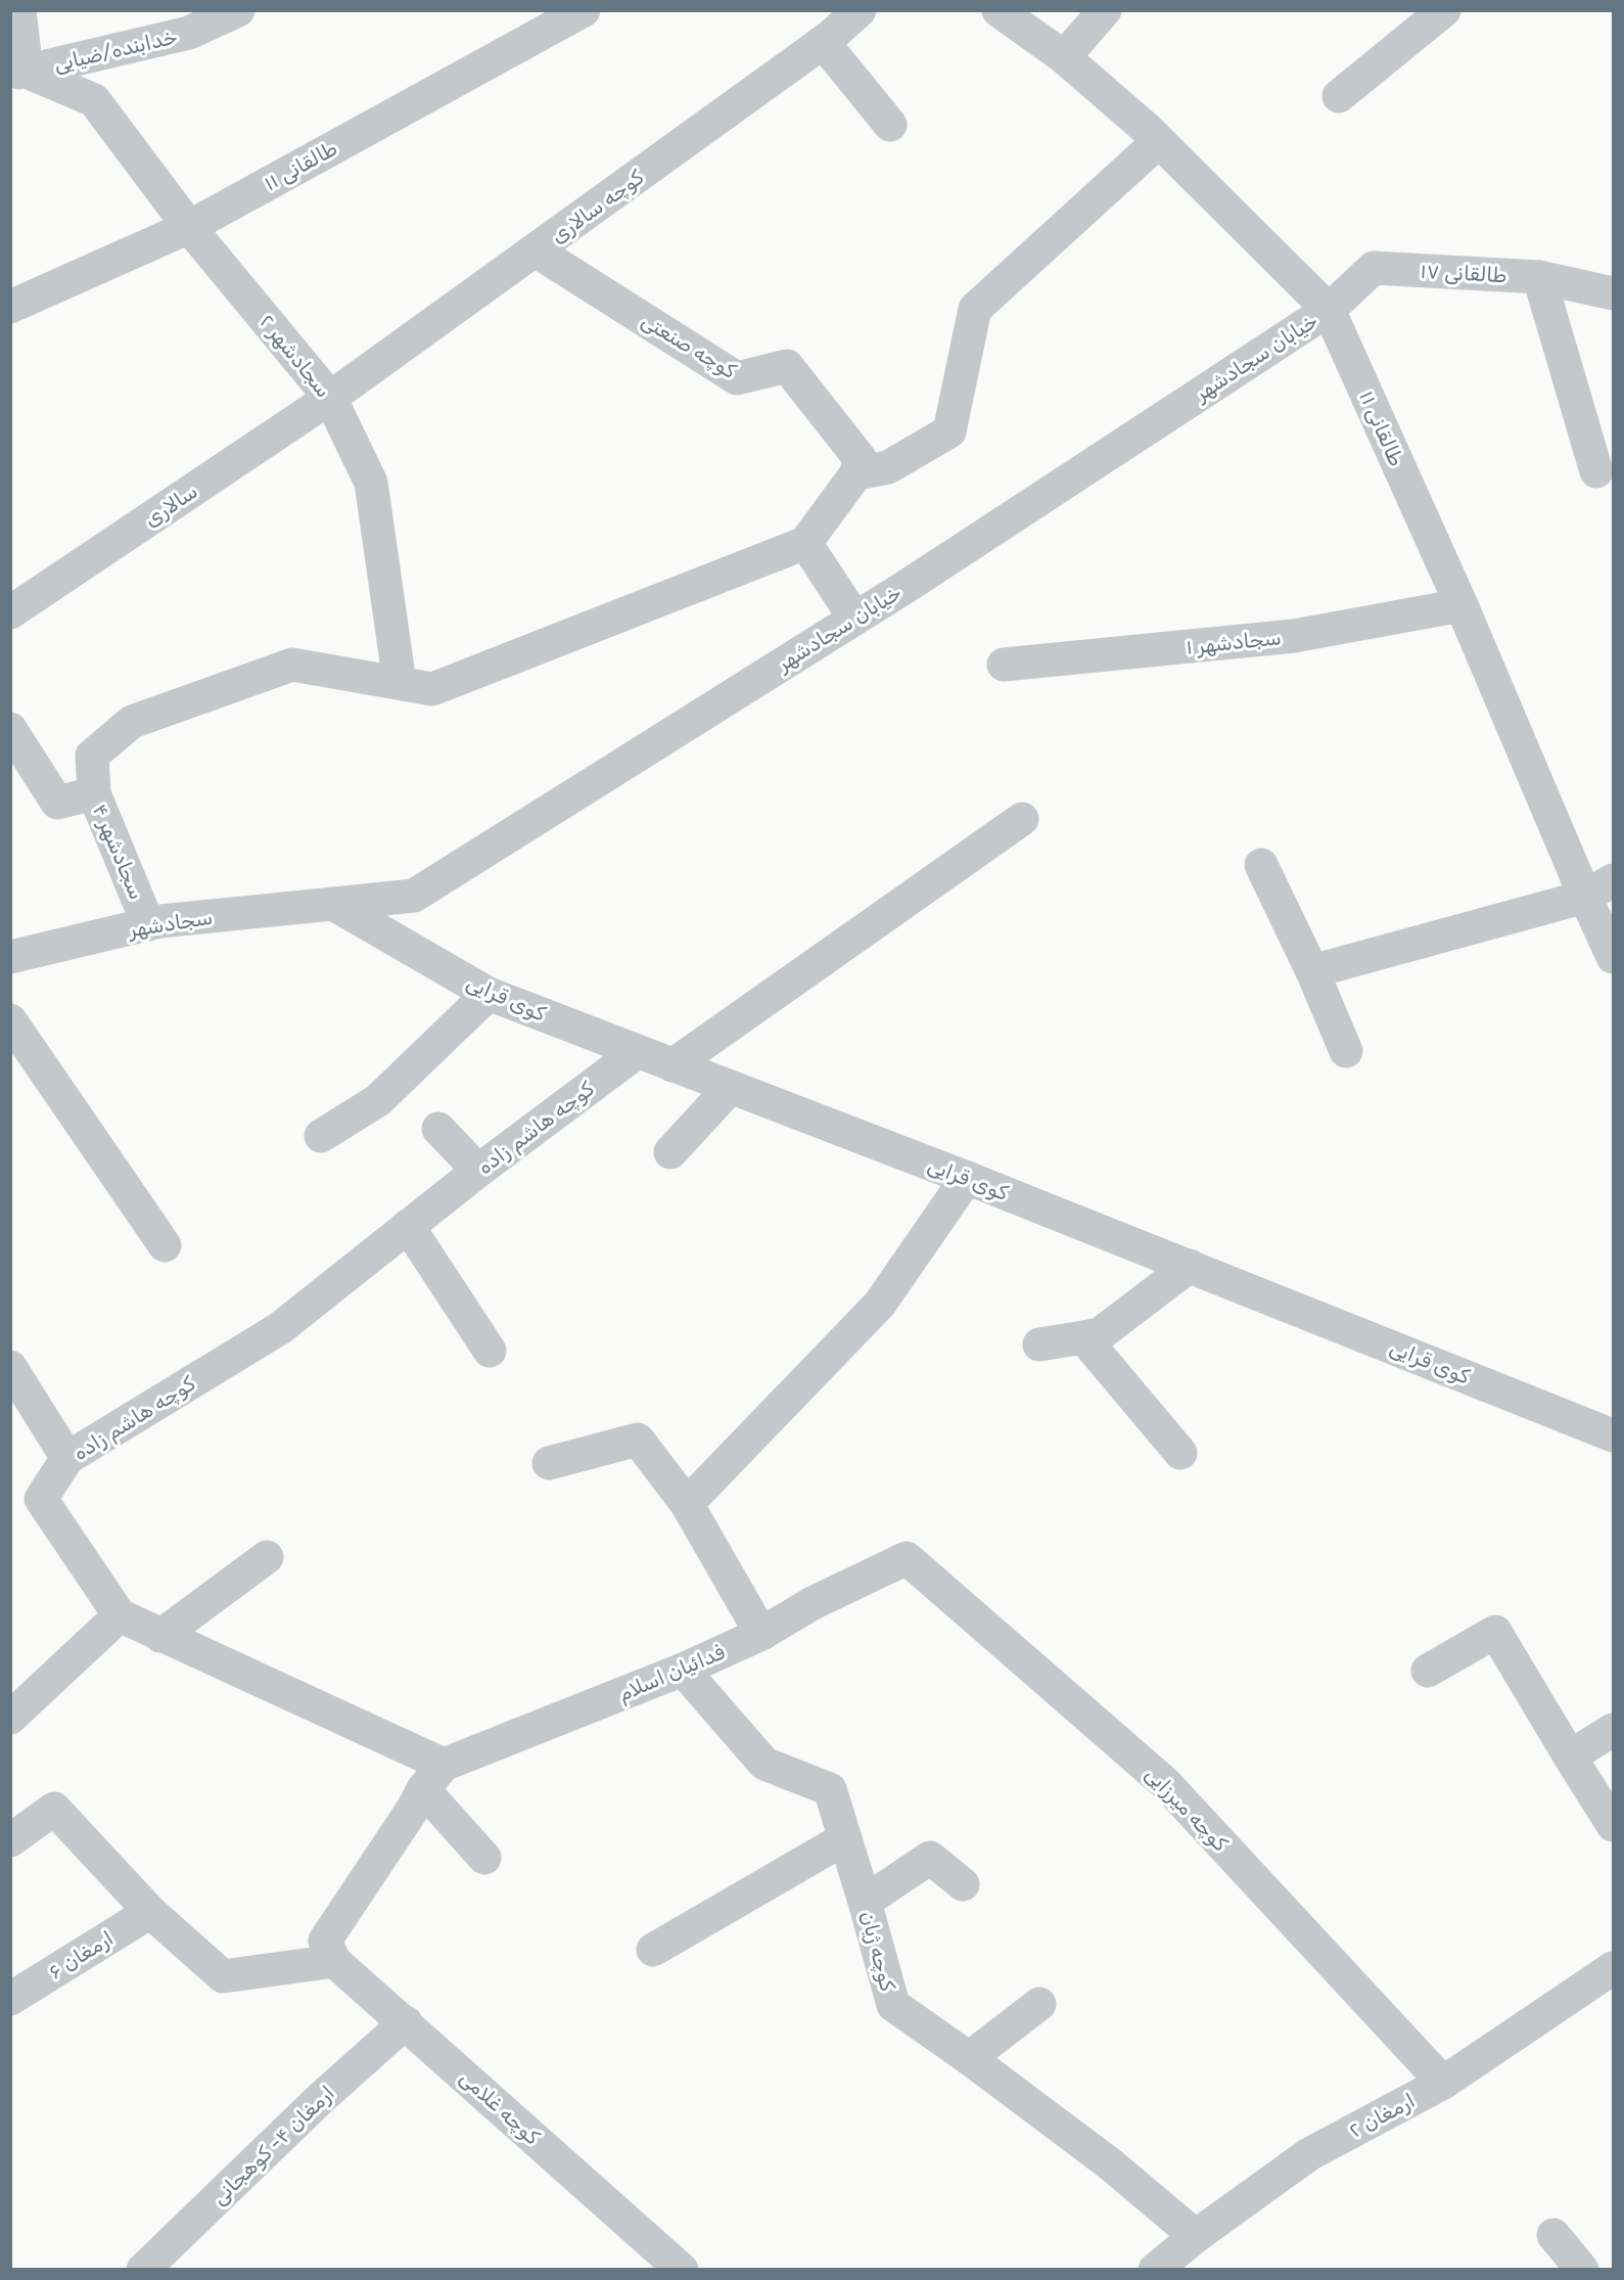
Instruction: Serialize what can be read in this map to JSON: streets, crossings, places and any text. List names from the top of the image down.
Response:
{
  "streets": {
    "street": [
      "خدابنده/ضیایی",
      "طالقانی ۱۱",
      "کوچه سالاری",
      "طالقانی ۱۷",
      "کوچه صنعتی",
      "سجادشهر ۲",
      "خیابان سجادشهر",
      "سالاری",
      "سجادشهر ۱",
      "سجادشهر ۴",
      "سجادشهر",
      "کوی قرایی",
      "کوچه هاشم زاده",
      "فدائیان اسلام",
      "کوچه میرزایی",
      "کوچه ژیان",
      "ارمغان ۶",
      "کوچه غلامی",
      "ارمغان ۲",
      "ارمغان ۴- کوهجانی"
    ]
  },
  "crossings": [
    ["خدابنده/ضیایی", "سجادشهر ۲"],
    ["طالقانی ۱۱", "طالقانی ۱۷"],
    ["طالقانی ۱۱", "سجادشهر ۲"],
    ["طالقانی ۱۱", "خیابان سجادشهر"],
    ["طالقانی ۱۱", "سجادشهر ۱"],
    ["کوچه سالاری", "کوچه صنعتی"],
    ["کوچه سالاری", "سجادشهر ۲"],
    ["کوچه سالاری", "سالاری"],
    ["طالقانی ۱۷", "خیابان سجادشهر"],
    ["سجادشهر ۲", "سالاری"],
    ["خیابان سجادشهر", "سجادشهر"],
    ["خیابان سجادشهر", "کوی قرایی"],
    ["سجادشهر ۴", "سجادشهر"],
    ["سجادشهر", "کوی قرایی"],
    ["کوی قرایی", "کوچه هاشم زاده"],
    ["کوچه هاشم زاده", "فدائیان اسلام"],
    ["فدائیان اسلام", "کوچه میرزایی"],
    ["فدائیان اسلام", "کوچه ژیان"],
    ["کوچه میرزایی", "ارمغان ۲"],
    ["کوچه ژیان", "ارمغان ۲"],
    ["کوچه غلامی", "ارمغان ۴- کوهجانی"]
  ]
}
